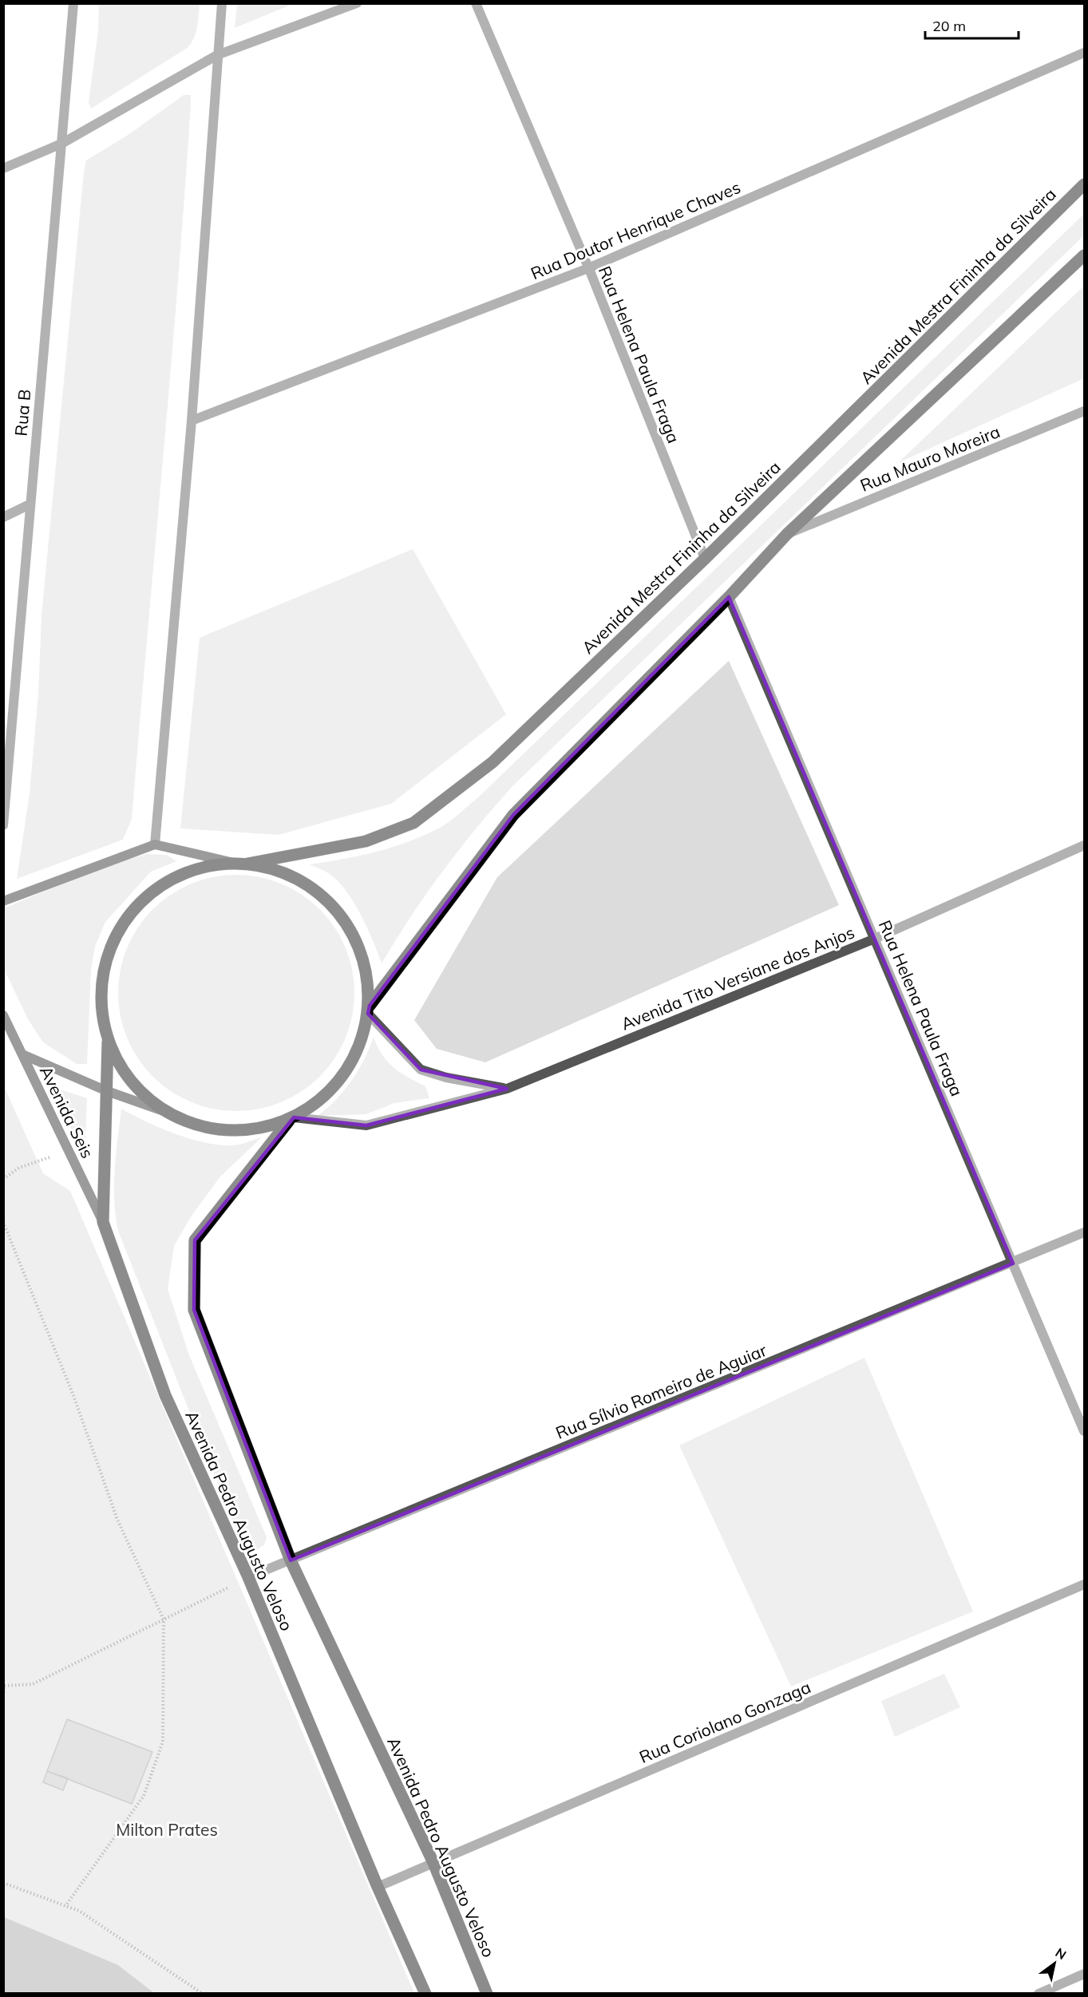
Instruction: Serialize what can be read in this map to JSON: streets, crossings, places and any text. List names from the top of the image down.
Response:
{
  "streets": {
    "main road": ["Avenida Mestra Fininha da Silveira", "Avenida Pedro Augusto Veloso"],
    "street": [
      "Rua Doutor Henrique Chaves",
      "Rua Helena Paula Fraga",
      "Rua B",
      "Rua Mauro Moreira",
      "Avenida Tito Versiane dos Anjos",
      "Avenida Seis",
      "Rua Sílvio Romeiro de Aguiar",
      "Rua Coriolano Gonzaga"
    ]
  },
  "crossings": [
    ["Rua Doutor Henrique Chaves", "Rua Helena Paula Fraga"],
    ["Avenida Mestra Fininha da Silveira", "Rua Helena Paula Fraga"],
    ["Rua Helena Paula Fraga", "Avenida Tito Versiane dos Anjos"],
    ["Rua Helena Paula Fraga", "Rua Sílvio Romeiro de Aguiar"],
    ["Avenida Tito Versiane dos Anjos", "Avenida Pedro Augusto Veloso"],
    ["Avenida Seis", "Avenida Pedro Augusto Veloso"],
    ["Rua Sílvio Romeiro de Aguiar", "Avenida Pedro Augusto Veloso"],
    ["Avenida Pedro Augusto Veloso", "Rua Coriolano Gonzaga"]
  ],
  "parks": ["Milton Prates"],
  "scale_bar": "20 m",
  "north": "top right"
}
